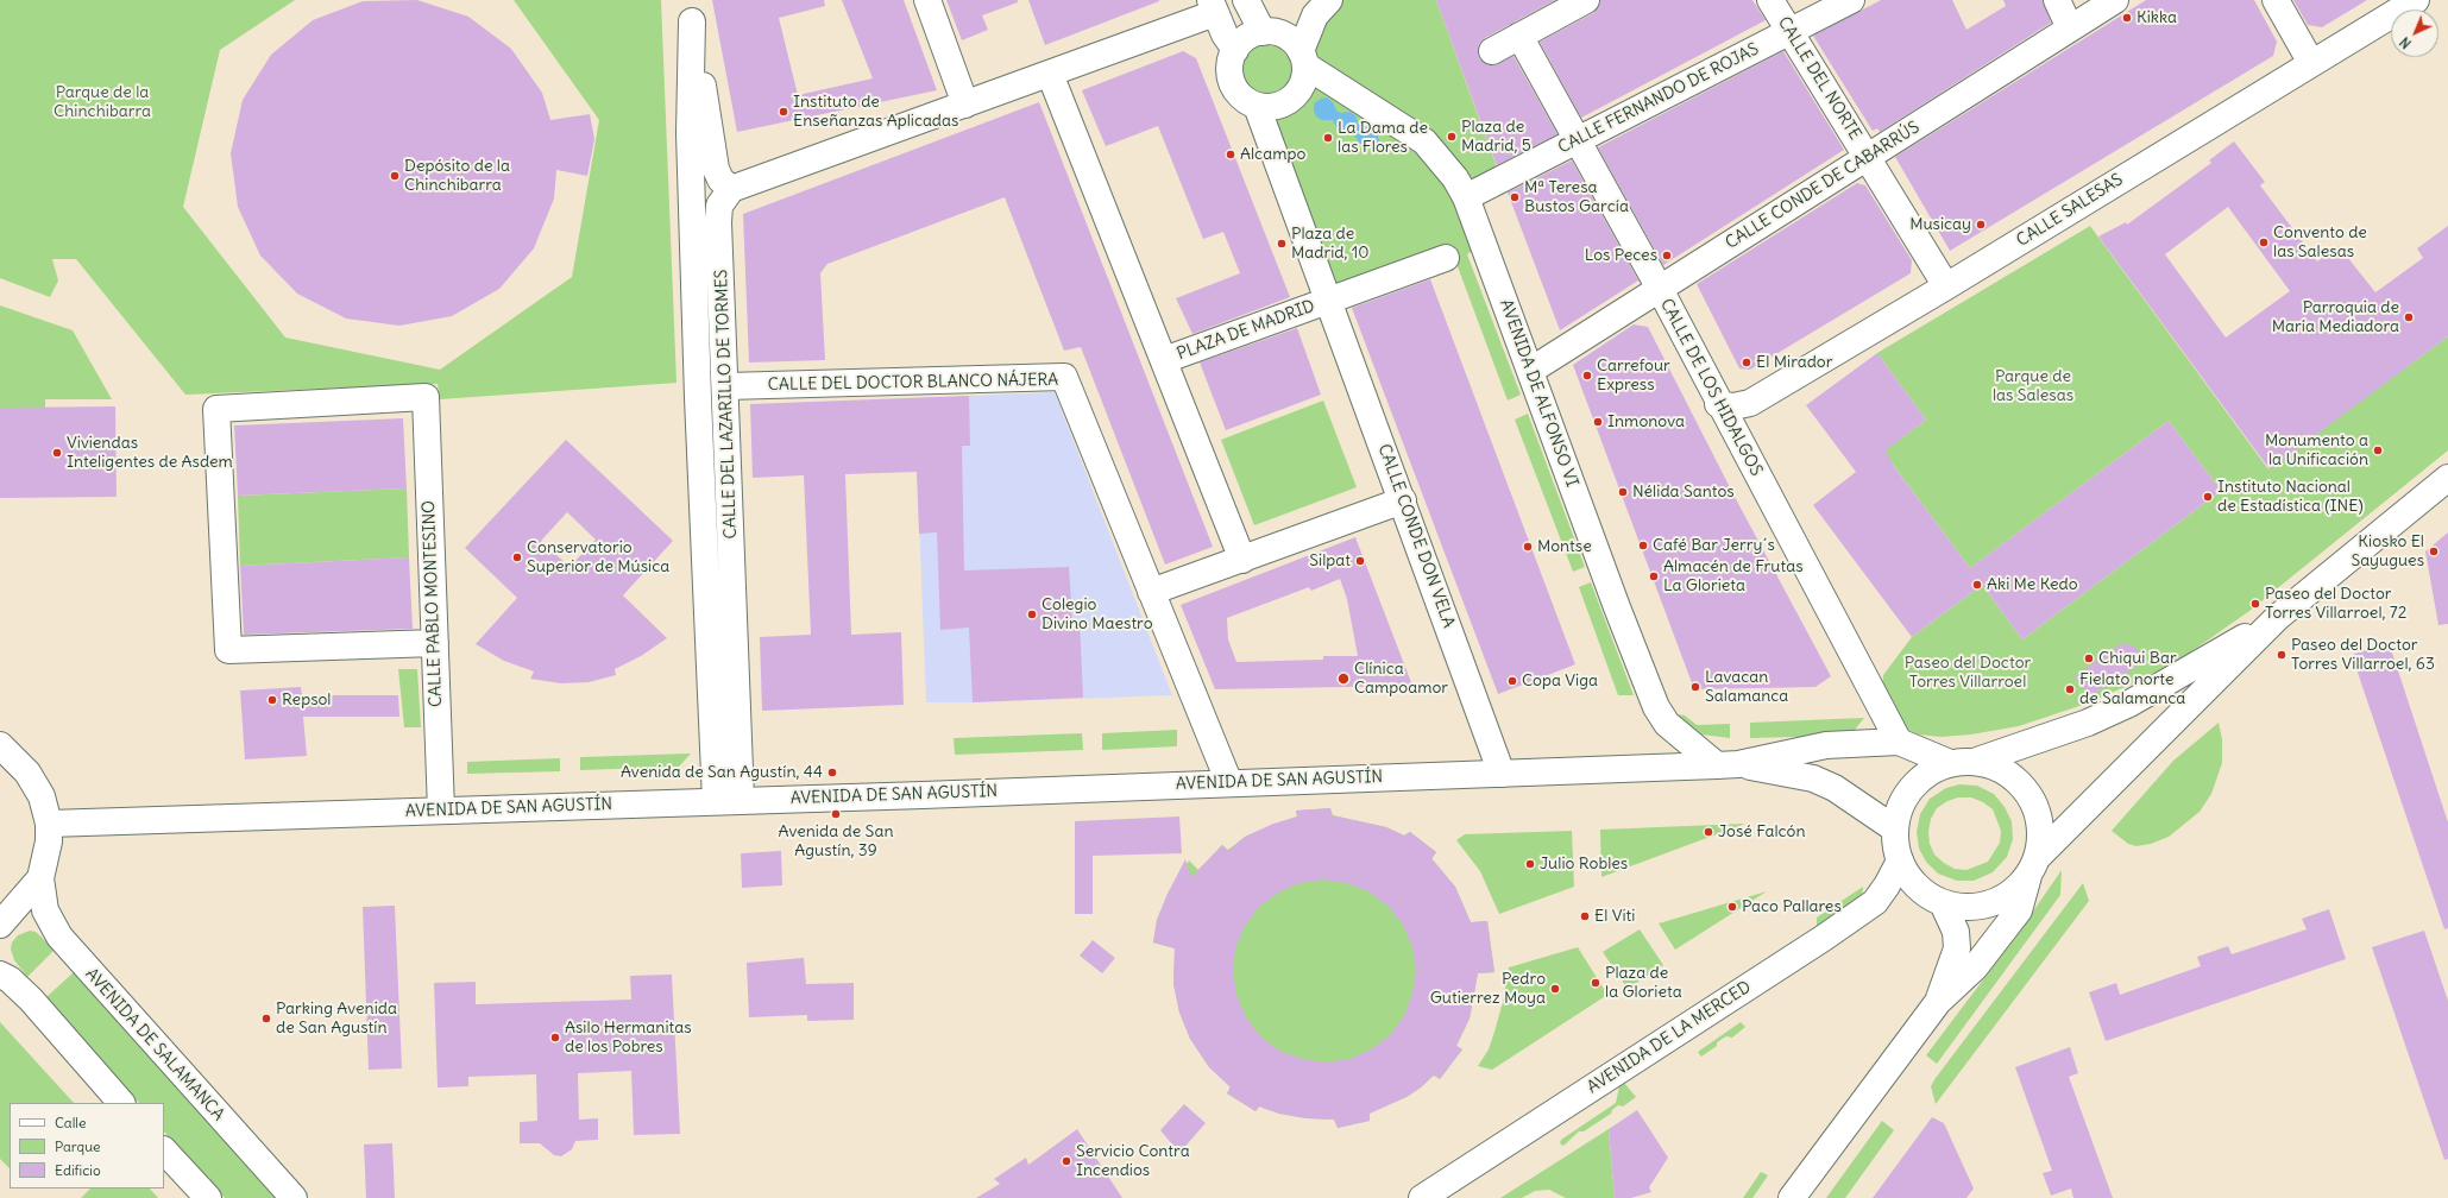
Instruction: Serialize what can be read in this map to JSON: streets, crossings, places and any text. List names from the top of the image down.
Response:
{
  "streets": {
    "main road": [
      "CALLE DEL NORTE",
      "CALLE FERNANDO DE ROJAS",
      "CALLE CONDE DE CABARRÚS",
      "CALLE SALESAS",
      "PLAZA DE MADRID",
      "CALLE DEL DOCTOR BLANCO NÁJERA",
      "CALLE DE LOS HIDALGOS",
      "AVENIDA DE ALFONSO VI",
      "CALLE DEL LAZARILLO DE TORMES",
      "CALLE CONDE DON VELA",
      "CALLE PABLO MONTESINO",
      "AVENIDA DE SAN AGUSTÍN",
      "AVENIDA DE LA MERCED",
      "AVENIDA DE SALAMANCA"
    ]
  },
  "crossings": [
    ["CALLE DEL NORTE", "CALLE FERNANDO DE ROJAS"],
    ["CALLE DEL NORTE", "CALLE CONDE DE CABARRÚS"],
    ["CALLE DEL NORTE", "CALLE SALESAS"],
    ["CALLE FERNANDO DE ROJAS", "CALLE DE LOS HIDALGOS"],
    ["CALLE FERNANDO DE ROJAS", "AVENIDA DE ALFONSO VI"],
    ["CALLE CONDE DE CABARRÚS", "CALLE DE LOS HIDALGOS"],
    ["CALLE CONDE DE CABARRÚS", "AVENIDA DE ALFONSO VI"],
    ["CALLE SALESAS", "CALLE DE LOS HIDALGOS"],
    ["PLAZA DE MADRID", "AVENIDA DE ALFONSO VI"],
    ["PLAZA DE MADRID", "CALLE CONDE DON VELA"],
    ["CALLE DEL DOCTOR BLANCO NÁJERA", "CALLE DEL LAZARILLO DE TORMES"],
    ["CALLE DEL DOCTOR BLANCO NÁJERA", "AVENIDA DE SAN AGUSTÍN"],
    ["CALLE DE LOS HIDALGOS", "AVENIDA DE SAN AGUSTÍN"],
    ["AVENIDA DE ALFONSO VI", "AVENIDA DE SAN AGUSTÍN"],
    ["CALLE DEL LAZARILLO DE TORMES", "AVENIDA DE SAN AGUSTÍN"],
    ["CALLE CONDE DON VELA", "AVENIDA DE SAN AGUSTÍN"],
    ["CALLE PABLO MONTESINO", "AVENIDA DE SAN AGUSTÍN"],
    ["AVENIDA DE SAN AGUSTÍN", "AVENIDA DE LA MERCED"]
  ],
  "parks": ["Parque de la Chinchibarra", "Parque de las Salesas", "Paseo del Doctor Torres Villarroel"],
  "places": [
    "Kikka",
    "Instituto de Enseñanzas Aplicadas",
    "Plaza de Madrid, 5",
    "La Dama de las Flores",
    "Alcampo",
    "Depósito de la Chinchibarra",
    "Mª Teresa Bustos García",
    "Musicay",
    "Convento de las Salesas",
    "Plaza de Madrid, 10",
    "Los Peces",
    "Parroquia de María Mediadora",
    "El Mirador",
    "Carrefour Express",
    "Inmonova",
    "Monumento a la Unificación",
    "Viviendas Inteligentes de Asdem",
    "Nélida Santos",
    "Instituto Nacional de Estadística (INE)",
    "Café Bar Jerry´s",
    "Montse",
    "Kiosko El Sayugues",
    "Conservatorio Superior de Música",
    "Silpat",
    "Almacén de Frutas La Glorieta",
    "Aki Me Kedo",
    "Paseo del Doctor Torres Villarroel, 72",
    "Colegio Divino Maestro",
    "Paseo del Doctor Torres Villarroel, 63",
    "Chiqui Bar",
    "Clínica Campoamor",
    "Copa Viga",
    "Lavacan Salamanca",
    "Fielato norte de Salamanca",
    "Repsol",
    "Avenida de San Agustín, 44",
    "Avenida de San Agustín, 39",
    "José Falcón",
    "Julio Robles",
    "Paco Pallares",
    "El Viti",
    "Plaza de la Glorieta",
    "Pedro Gutierrez Moya",
    "Parking Avenida de San Agustín",
    "Asilo Hermanitas de los Pobres",
    "Servicio Contra Incendios"
  ],
  "legend": ["Calle", "Parque", "Edificio"],
  "north": "bottom left"
}
